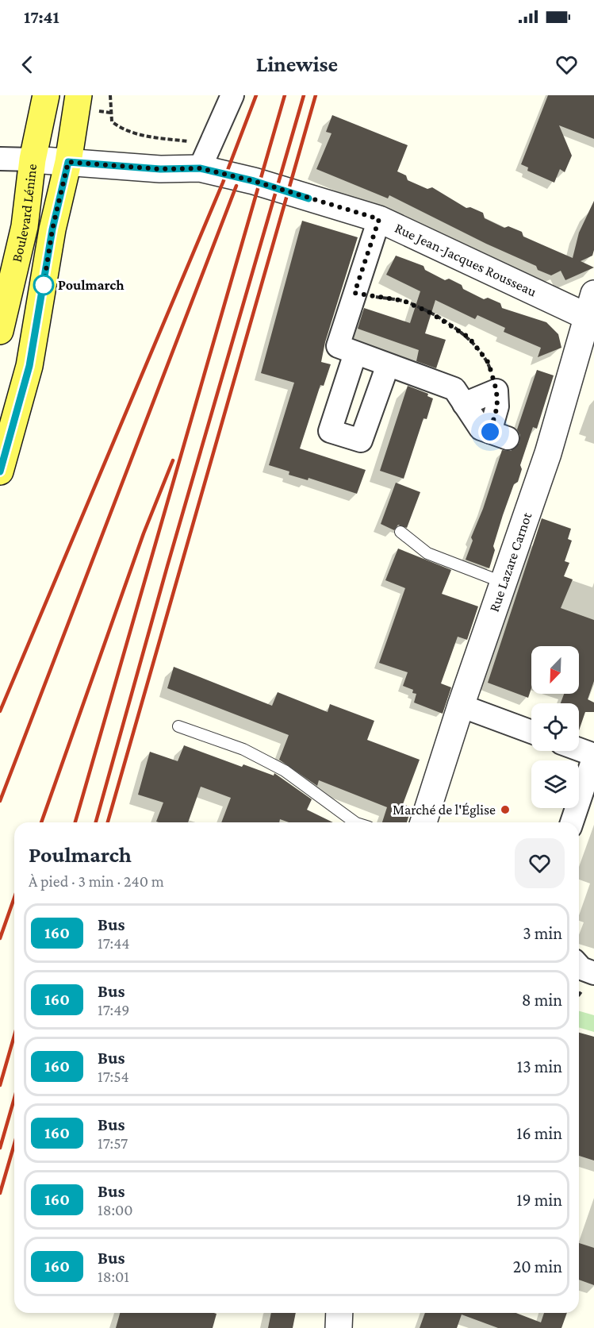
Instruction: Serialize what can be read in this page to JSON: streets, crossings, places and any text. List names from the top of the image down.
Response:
{
  "streets": {
    "main road": ["Boulevard Lénine"],
    "street": ["Rue Jean-Jacques Rousseau", "Rue Lazare Carnot"]
  },
  "crossings": [
    ["Boulevard Lénine", "Rue Jean-Jacques Rousseau"],
    ["Rue Jean-Jacques Rousseau", "Rue Lazare Carnot"]
  ],
  "places": ["Poulmarch", "Marché de l'Église"],
  "lines": ["bus line 160"],
  "north": "bottom left",
  "page": {
    "status": "17:41",
    "header": "Linewise",
    "heading": ["Poulmarch", "À pied · 3 min · 240 m"],
    "list": [
      {
        "mark": "160",
        "name": "Bus",
        "note": "17:44",
        "value": "3 min"
      },
      {
        "mark": "160",
        "name": "Bus",
        "note": "17:49",
        "value": "8 min"
      },
      {
        "mark": "160",
        "name": "Bus",
        "note": "17:54",
        "value": "13 min"
      },
      {
        "mark": "160",
        "name": "Bus",
        "note": "17:57",
        "value": "16 min"
      },
      {
        "mark": "160",
        "name": "Bus",
        "note": "18:00",
        "value": "19 min"
      },
      {
        "mark": "160",
        "name": "Bus",
        "note": "18:01",
        "value": "20 min"
      }
    ]
  }
}
